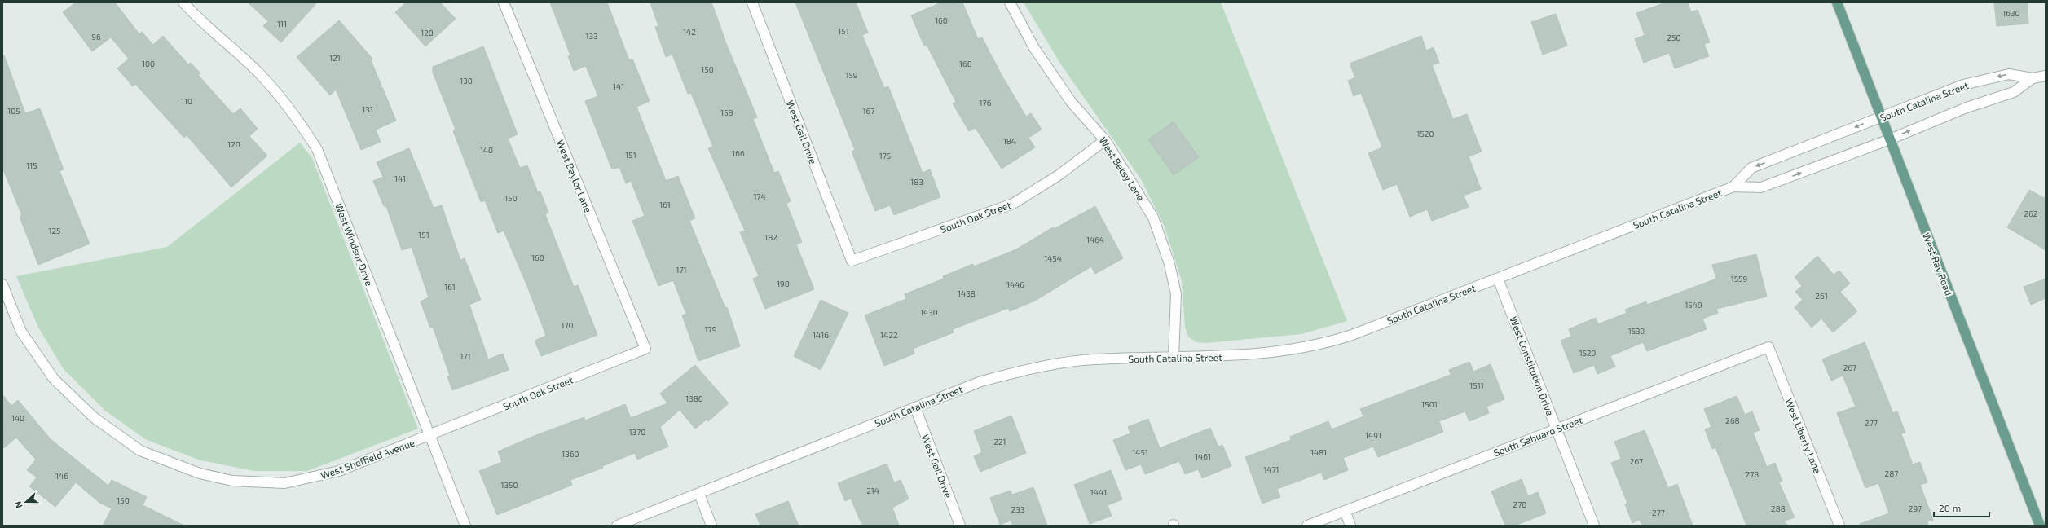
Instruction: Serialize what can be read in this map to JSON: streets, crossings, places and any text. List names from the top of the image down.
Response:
{
  "streets": {
    "main road": ["West Ray Road"],
    "street": [
      "South Catalina Street",
      "West Gail Drive",
      "West Betsy Lane",
      "West Baylor Lane",
      "South Oak Street",
      "West Windsor Drive",
      "West Constitution Drive",
      "South Sahuaro Street",
      "West Liberty Lane",
      "West Sheffield Avenue"
    ]
  },
  "crossings": [
    ["South Catalina Street", "West Gail Drive"],
    ["South Catalina Street", "West Betsy Lane"],
    ["South Catalina Street", "West Ray Road"],
    ["South Catalina Street", "West Constitution Drive"],
    ["West Gail Drive", "South Oak Street"],
    ["West Betsy Lane", "South Oak Street"],
    ["West Baylor Lane", "South Oak Street"],
    ["South Oak Street", "West Windsor Drive"],
    ["South Oak Street", "West Sheffield Avenue"],
    ["West Windsor Drive", "West Sheffield Avenue"],
    ["West Constitution Drive", "South Sahuaro Street"],
    ["South Sahuaro Street", "West Liberty Lane"]
  ],
  "house_numbers": [
    "1630",
    "160",
    "111",
    "151",
    "142",
    "120",
    "133",
    "96",
    "250",
    "121",
    "100",
    "168",
    "150",
    "159",
    "130",
    "141",
    "110",
    "176",
    "131",
    "105",
    "167",
    "158",
    "1520",
    "184",
    "120",
    "140",
    "166",
    "151",
    "175",
    "115",
    "141",
    "183",
    "174",
    "150",
    "161",
    "262",
    "125",
    "151",
    "182",
    "1464",
    "160",
    "1454",
    "171",
    "1559",
    "190",
    "1446",
    "161",
    "1438",
    "261",
    "1549",
    "1430",
    "170",
    "179",
    "1539",
    "1416",
    "1422",
    "1529",
    "171",
    "267",
    "1511",
    "1380",
    "1501",
    "140",
    "268",
    "277",
    "1370",
    "1491",
    "221",
    "1451",
    "1481",
    "1360",
    "1461",
    "267",
    "1471",
    "287",
    "278",
    "146",
    "1350",
    "214",
    "1441",
    "150",
    "270",
    "288",
    "297",
    "233",
    "277"
  ],
  "scale_bar": "20 m",
  "north": "left"
}
